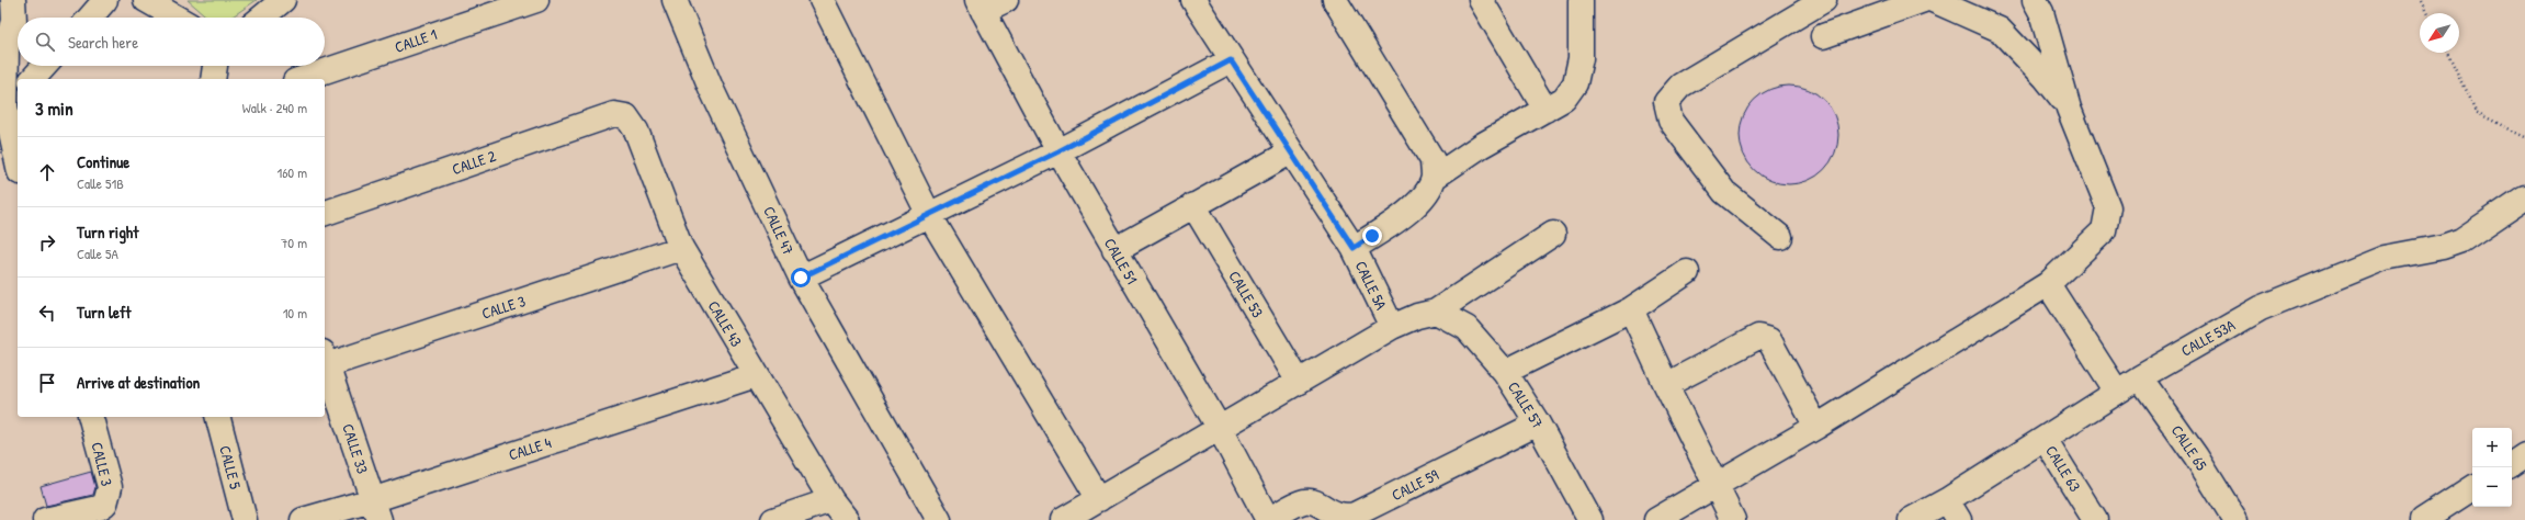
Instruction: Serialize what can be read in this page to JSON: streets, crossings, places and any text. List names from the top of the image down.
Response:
{
  "streets": {
    "street": [
      "CALLE 1",
      "CALLE 2",
      "CALLE 47",
      "CALLE 51",
      "CALLE 5A",
      "CALLE 53",
      "CALLE 3",
      "CALLE 43",
      "CALLE 53A",
      "CALLE 57",
      "CALLE 65",
      "CALLE 33",
      "CALLE 4",
      "CALLE 5",
      "CALLE 63",
      "CALLE 59"
    ]
  },
  "crossings": [
    ["CALLE 2", "CALLE 43"],
    ["CALLE 51", "CALLE 59"],
    ["CALLE 3", "CALLE 43"],
    ["CALLE 3", "CALLE 33"],
    ["CALLE 43", "CALLE 4"],
    ["CALLE 53A", "CALLE 65"],
    ["CALLE 53A", "CALLE 63"],
    ["CALLE 57", "CALLE 59"],
    ["CALLE 33", "CALLE 4"]
  ],
  "north": "bottom left",
  "page": {
    "search": "Search here",
    "heading": ["3 min", "Walk · 240 m"],
    "list": [
      ["Continue", "Calle 51B", "160 m"],
      ["Turn right", "Calle 5A", "70 m"],
      ["Turn left", "10 m"],
      "Arrive at destination"
    ],
    "map_buttons": ["+", "−"]
  }
}
